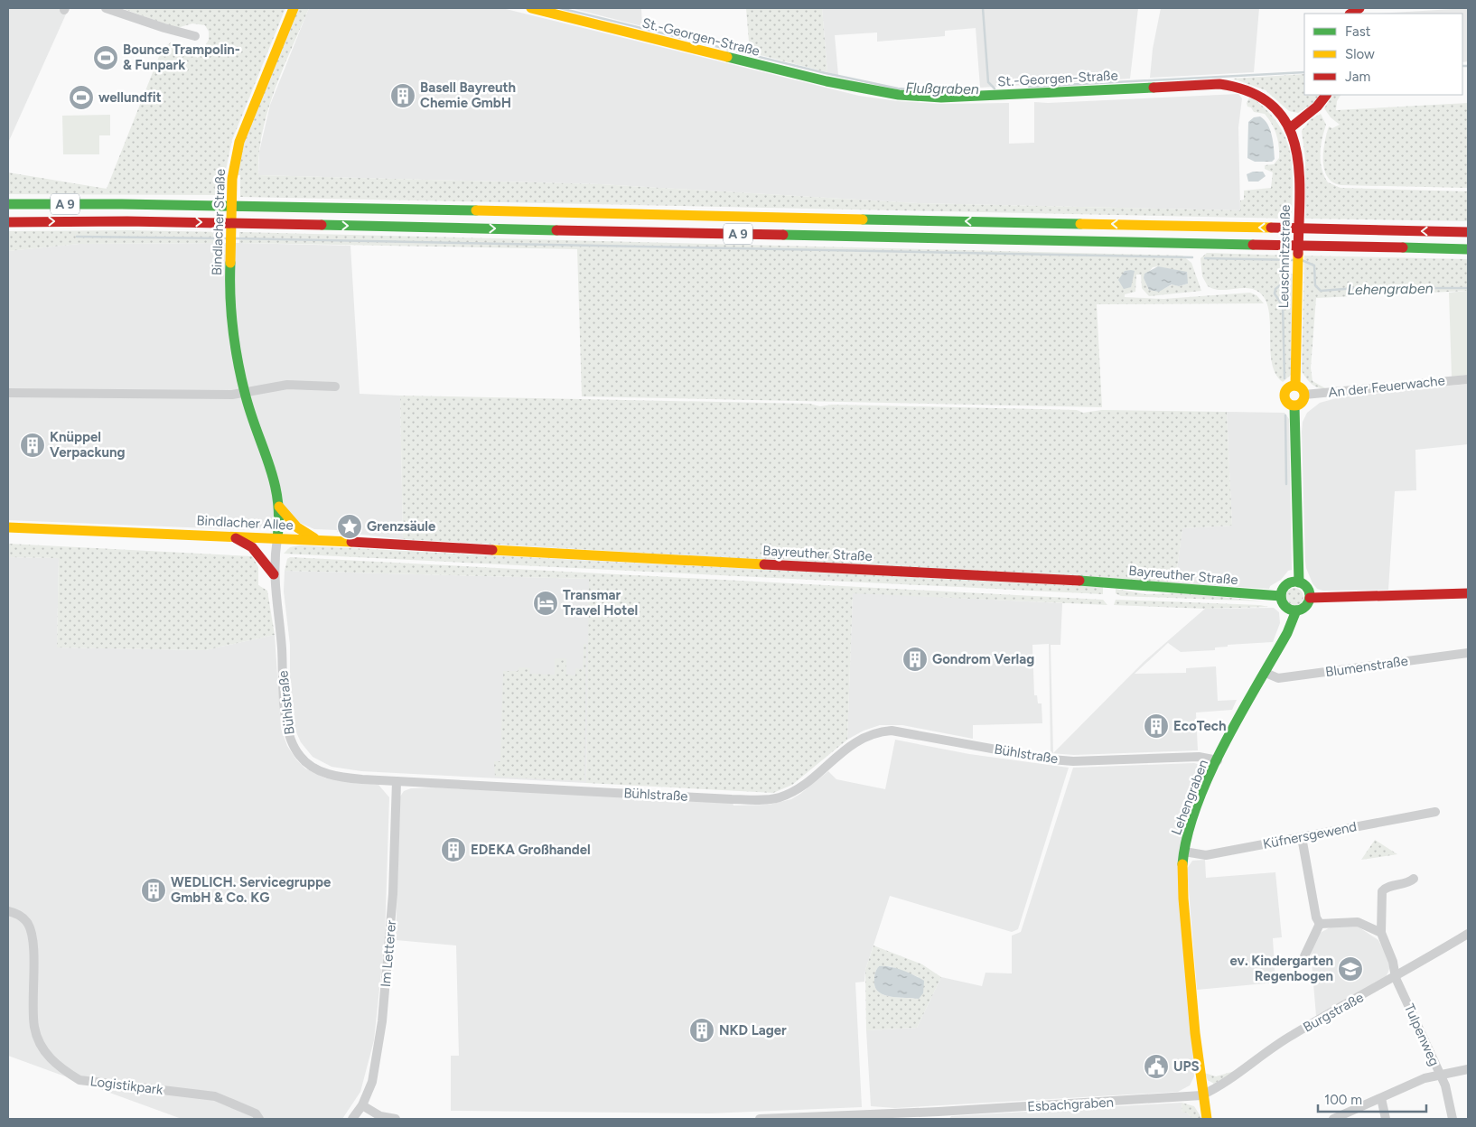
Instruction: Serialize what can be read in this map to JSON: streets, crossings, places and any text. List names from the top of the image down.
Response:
{
  "streets": {
    "main road": [
      "St.-Georgen-Straße",
      "A 9",
      "Bindlacher Straße",
      "Leuschnitzstraße",
      "Bindlacher Allee",
      "Bayreuther Straße",
      "Lehengraben"
    ],
    "street": [
      "An der Feuerwache",
      "Blumenstraße",
      "Bühlstraße",
      "Küfnersgewend",
      "Im Letterer",
      "Burgstraße",
      "Tulpenweg",
      "Logistikpark",
      "Esbachgraben"
    ]
  },
  "crossings": [
    ["St.-Georgen-Straße", "Leuschnitzstraße"],
    ["Bindlacher Straße", "Bindlacher Allee"],
    ["Bindlacher Straße", "Bühlstraße"],
    ["Leuschnitzstraße", "An der Feuerwache"],
    ["Leuschnitzstraße", "Bayreuther Straße"],
    ["Leuschnitzstraße", "Lehengraben"],
    ["Bindlacher Allee", "Bayreuther Straße"],
    ["Bindlacher Allee", "Bühlstraße"],
    ["Bayreuther Straße", "Lehengraben"],
    ["Blumenstraße", "Lehengraben"],
    ["Bühlstraße", "Lehengraben"],
    ["Bühlstraße", "Im Letterer"],
    ["Lehengraben", "Küfnersgewend"],
    ["Lehengraben", "Burgstraße"],
    ["Lehengraben", "Esbachgraben"],
    ["Burgstraße", "Tulpenweg"],
    ["Burgstraße", "Esbachgraben"]
  ],
  "water": ["Flußgraben", "Lehengraben"],
  "places": {
    "sports": ["Bounce Trampolin- & Funpark", "wellundfit"],
    "building": [
      "Basell Bayreuth Chemie GmbH",
      "Knüppel Verpackung",
      "Gondrom Verlag",
      "EcoTech",
      "EDEKA Großhandel",
      "WEDLICH. Servicegruppe GmbH & Co. KG",
      "NKD Lager"
    ],
    "place": ["Grenzsäule"],
    "hotel": ["Transmar Travel Hotel"],
    "school or university": ["ev. Kindergarten Regenbogen"],
    "public building": ["UPS"]
  },
  "legend": ["Fast", "Slow", "Jam"],
  "scale_bar": "100 m"
}
